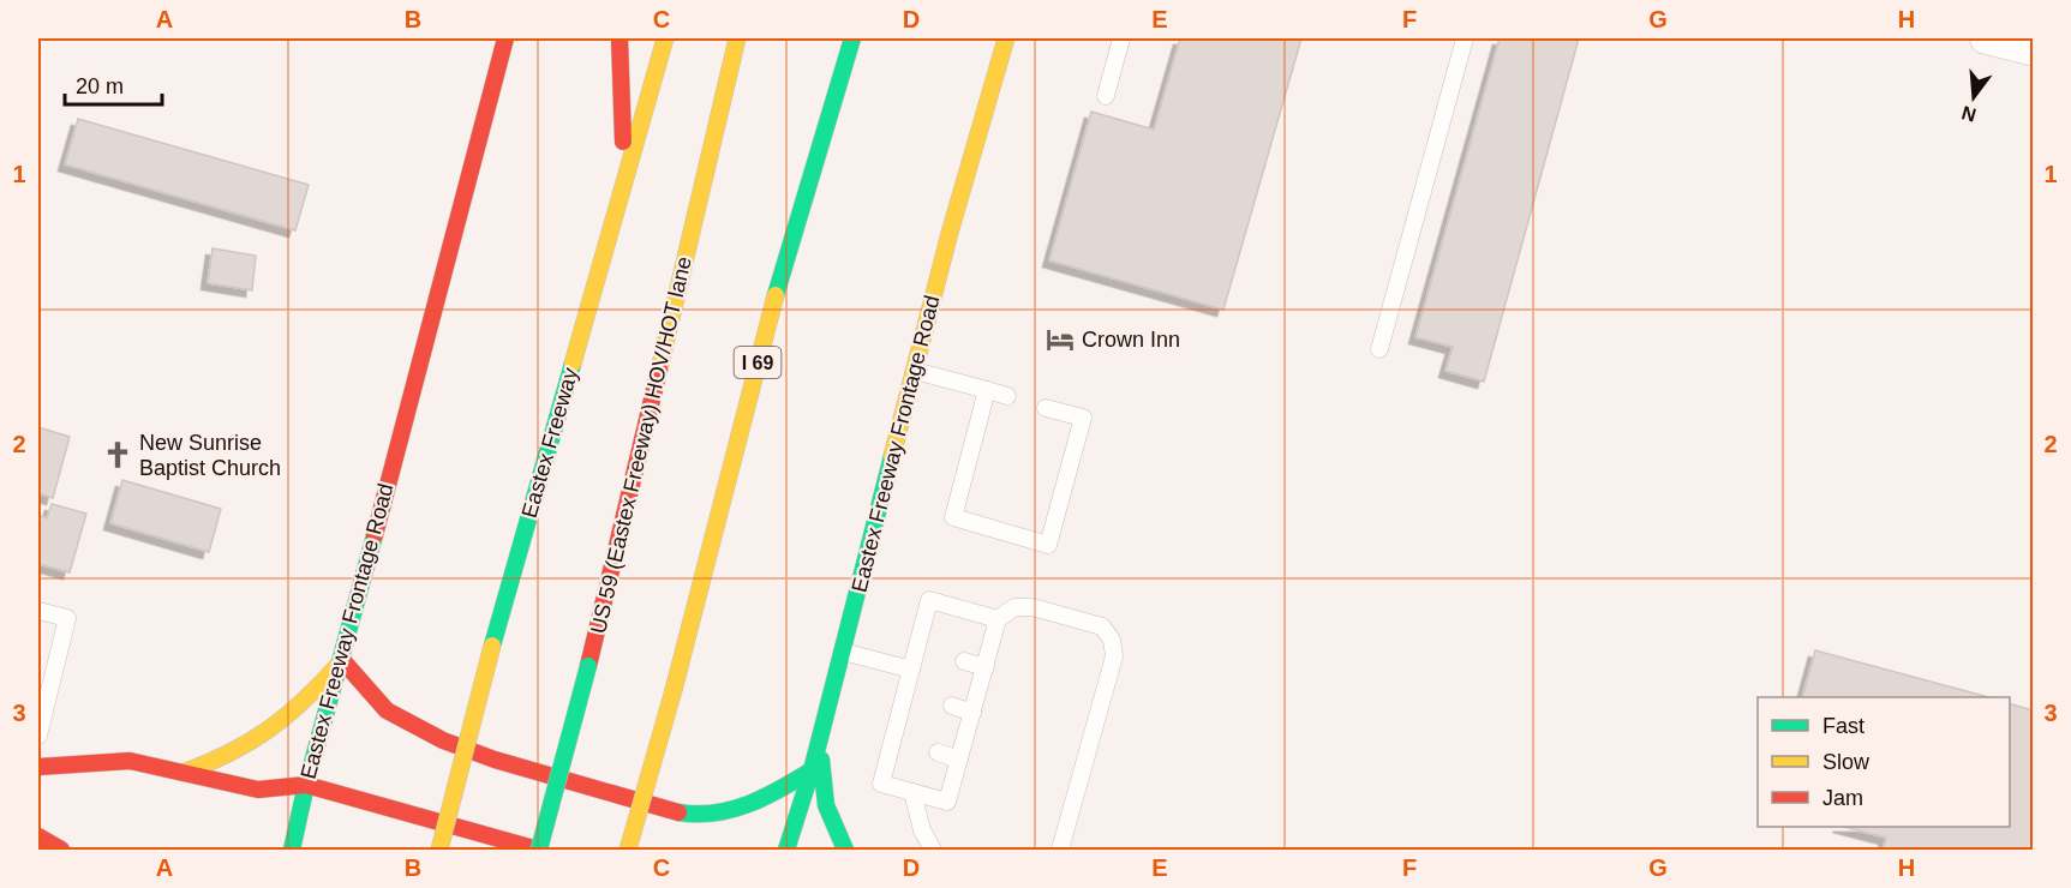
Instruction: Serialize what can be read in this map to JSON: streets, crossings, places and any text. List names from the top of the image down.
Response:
{
  "streets": {
    "main road": [
      "I 69",
      "Eastex Freeway",
      "Eastex Freeway Frontage Road",
      "US 59 (Eastex Freeway) HOV/HOT lane"
    ]
  },
  "places": {
    "hotel": ["Crown Inn"],
    "church": ["New Sunrise Baptist Church"]
  },
  "legend": ["Fast", "Slow", "Jam"],
  "scale_bar": "20 m",
  "north": "bottom",
  "grid": {
    "columns": [
      "A",
      "B",
      "C",
      "D",
      "E",
      "F",
      "G",
      "H"
    ],
    "rows": ["1", "2", "3"]
  }
}
